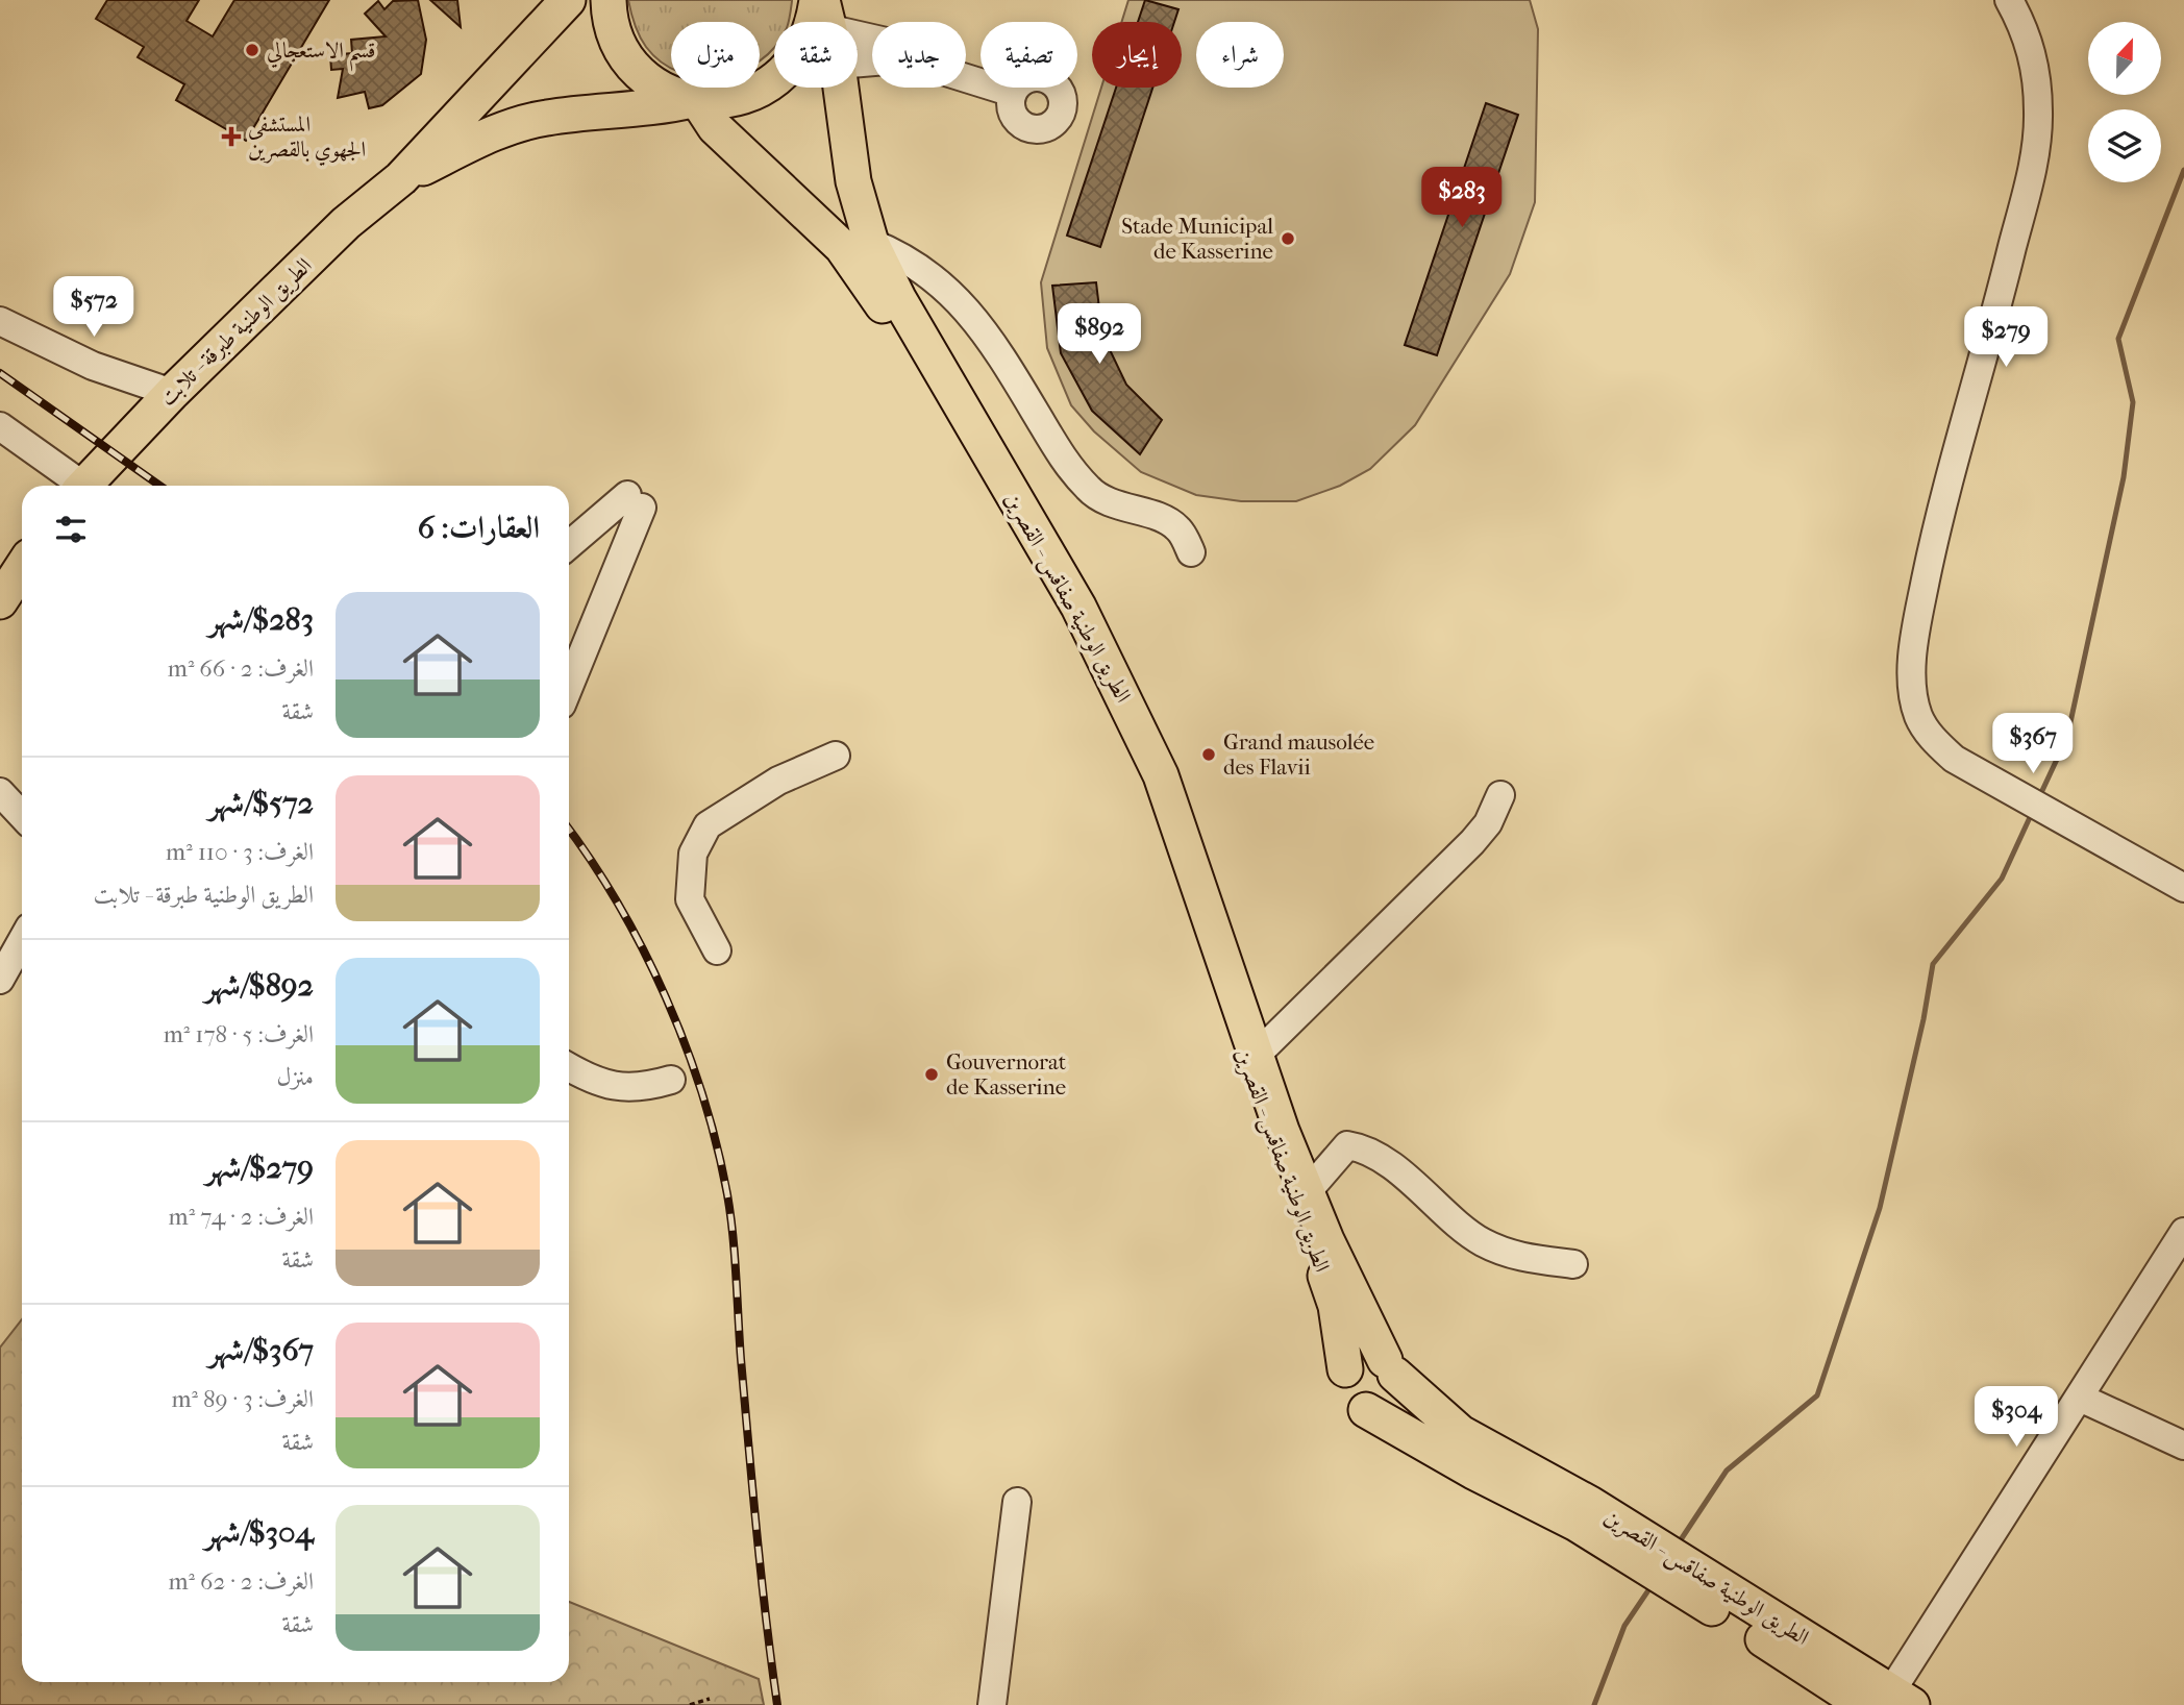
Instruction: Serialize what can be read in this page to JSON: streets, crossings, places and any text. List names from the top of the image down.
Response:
{
  "streets": {
    "main road": ["الطريق الوطنية طبرقة - تلابت", "الطريق الوطنية صفاقس - القصرين"]
  },
  "crossings": [
    ["الطريق الوطنية طبرقة - تلابت", "الطريق الوطنية صفاقس - القصرين"]
  ],
  "places": {
    "other": [
      "قسم الاستعجالي",
      "Stade Municipal de Kasserine",
      "Grand mausolée des Flavii",
      "Gouvernorat de Kasserine"
    ],
    "health": ["المستشفى الجهوي بالقصرين"]
  },
  "north": "top",
  "page": {
    "chip": [
      "شراء",
      "إيجار",
      "تصفية",
      "جديد",
      "شقة",
      "منزل"
    ],
    "price": [
      "$283",
      "$572",
      "$892",
      "$279",
      "$367",
      "$304"
    ],
    "heading": "العقارات: 6",
    "list": [
      {
        "name": "$283/شهر",
        "note": "الغرف: 2 · 66 m² · شقة"
      },
      {
        "name": "$572/شهر",
        "note": "الغرف: 3 · 110 m² · الطريق الوطنية طبرقة - تلابت"
      },
      {
        "name": "$892/شهر",
        "note": "الغرف: 5 · 178 m² · منزل"
      },
      {
        "name": "$279/شهر",
        "note": "الغرف: 2 · 74 m² · شقة"
      },
      {
        "name": "$367/شهر",
        "note": "الغرف: 3 · 89 m² · شقة"
      },
      {
        "name": "$304/شهر",
        "note": "الغرف: 2 · 62 m² · شقة"
      }
    ]
  }
}
